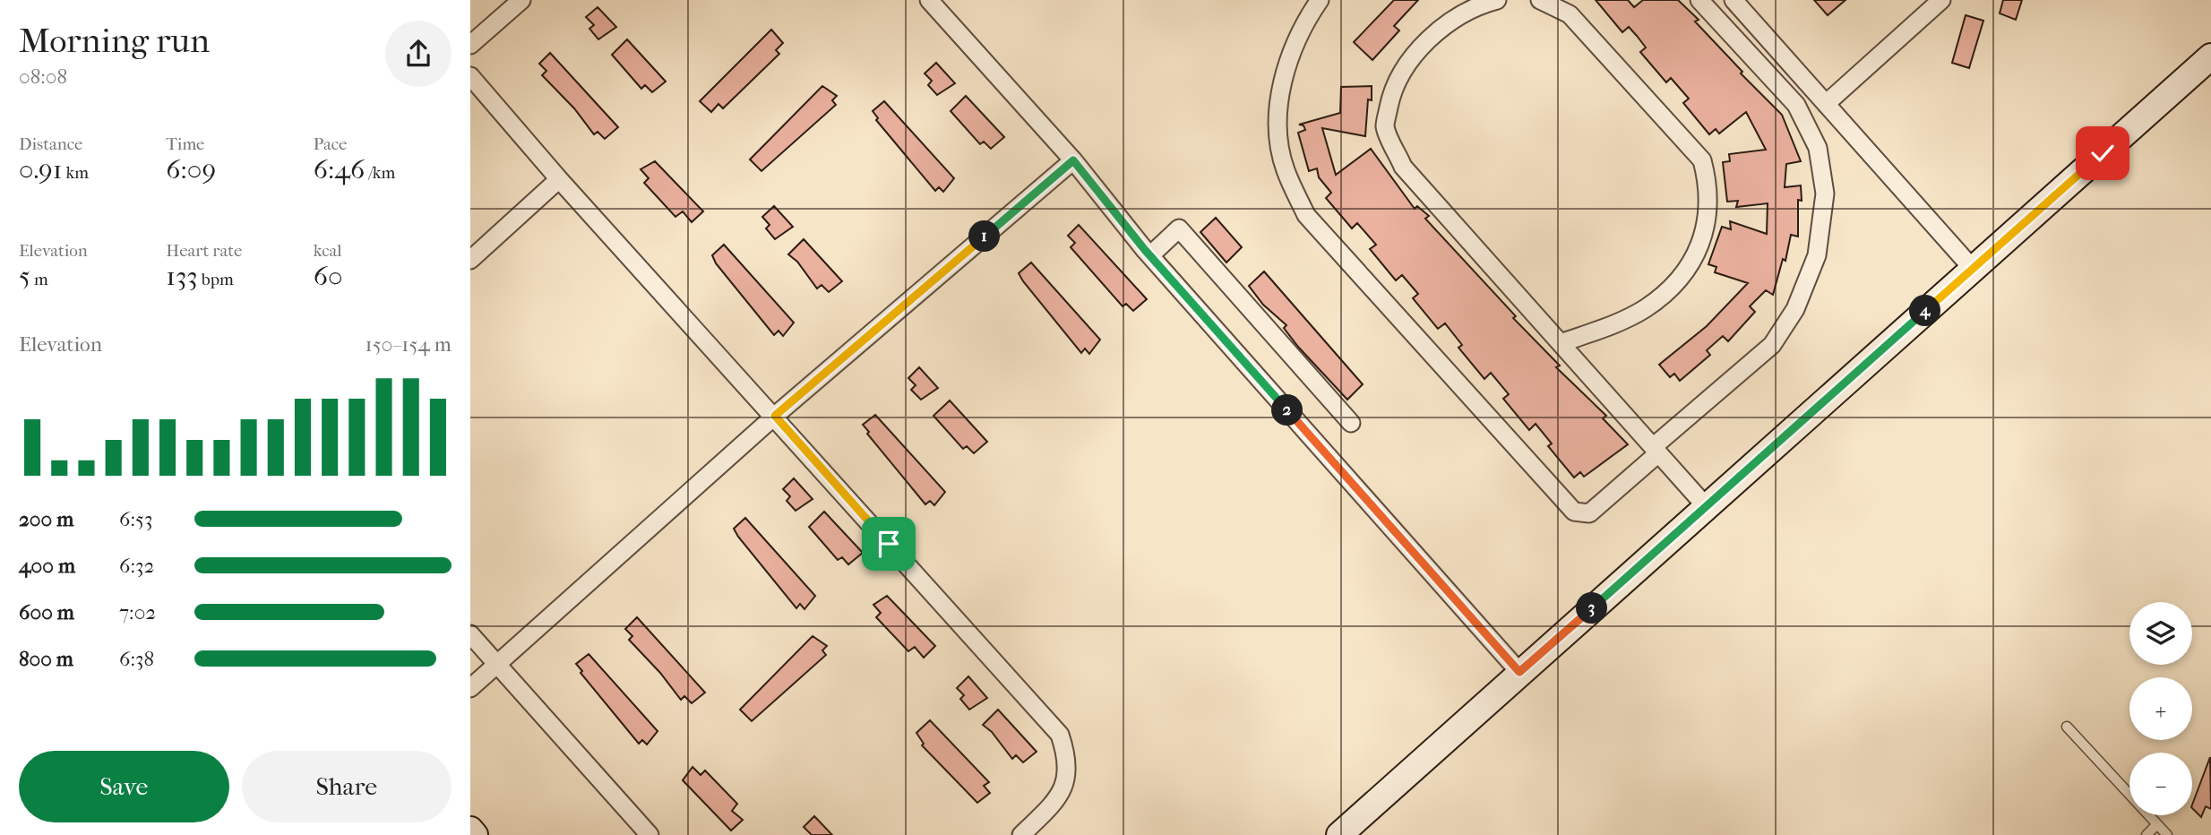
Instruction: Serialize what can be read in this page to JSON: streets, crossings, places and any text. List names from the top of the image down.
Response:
{
  "page": {
    "heading": ["Morning run", "08:08"],
    "stats": [
      ["Distance", "0.91 km"],
      ["Time", "6:09"],
      ["Pace", "6:46 /km"],
      ["Elevation", "5 m"],
      ["Heart rate", "133 bpm"],
      ["kcal", "60"]
    ],
    "pins": [
      "1",
      "4",
      "2",
      "3"
    ],
    "chart": ["Elevation", "150–154 m"],
    "list": [
      {
        "name": "200 m",
        "note": "6:53"
      },
      {
        "name": "400 m",
        "note": "6:32"
      },
      {
        "name": "600 m",
        "note": "7:02"
      },
      {
        "name": "800 m",
        "note": "6:38"
      }
    ],
    "map_buttons": ["+", "−"],
    "buttons": ["Save", "Share"]
  }
}
